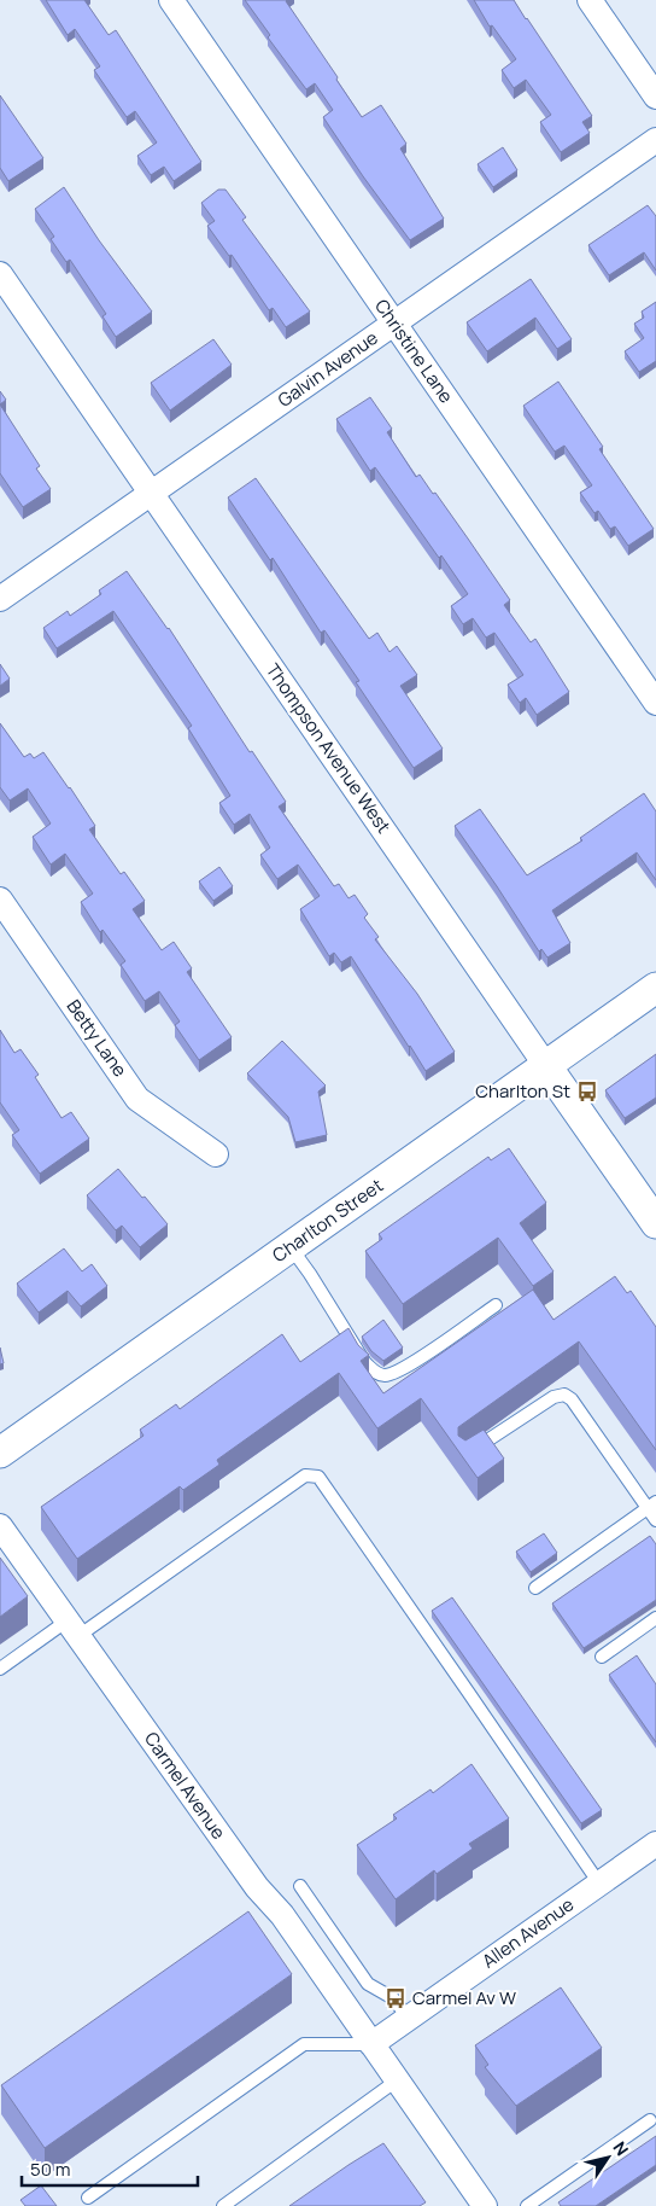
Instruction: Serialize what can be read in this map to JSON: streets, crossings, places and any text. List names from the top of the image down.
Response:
{
  "streets": {
    "street": [
      "Christine Lane",
      "Galvin Avenue",
      "Thompson Avenue West",
      "Betty Lane",
      "Charlton Street",
      "Carmel Avenue",
      "Allen Avenue"
    ]
  },
  "crossings": [
    ["Christine Lane", "Galvin Avenue"],
    ["Galvin Avenue", "Thompson Avenue West"],
    ["Thompson Avenue West", "Charlton Street"],
    ["Carmel Avenue", "Allen Avenue"]
  ],
  "places": {
    "bus stop": ["Charlton St", "Carmel Av W"]
  },
  "scale_bar": "50 m",
  "north": "top right"
}
